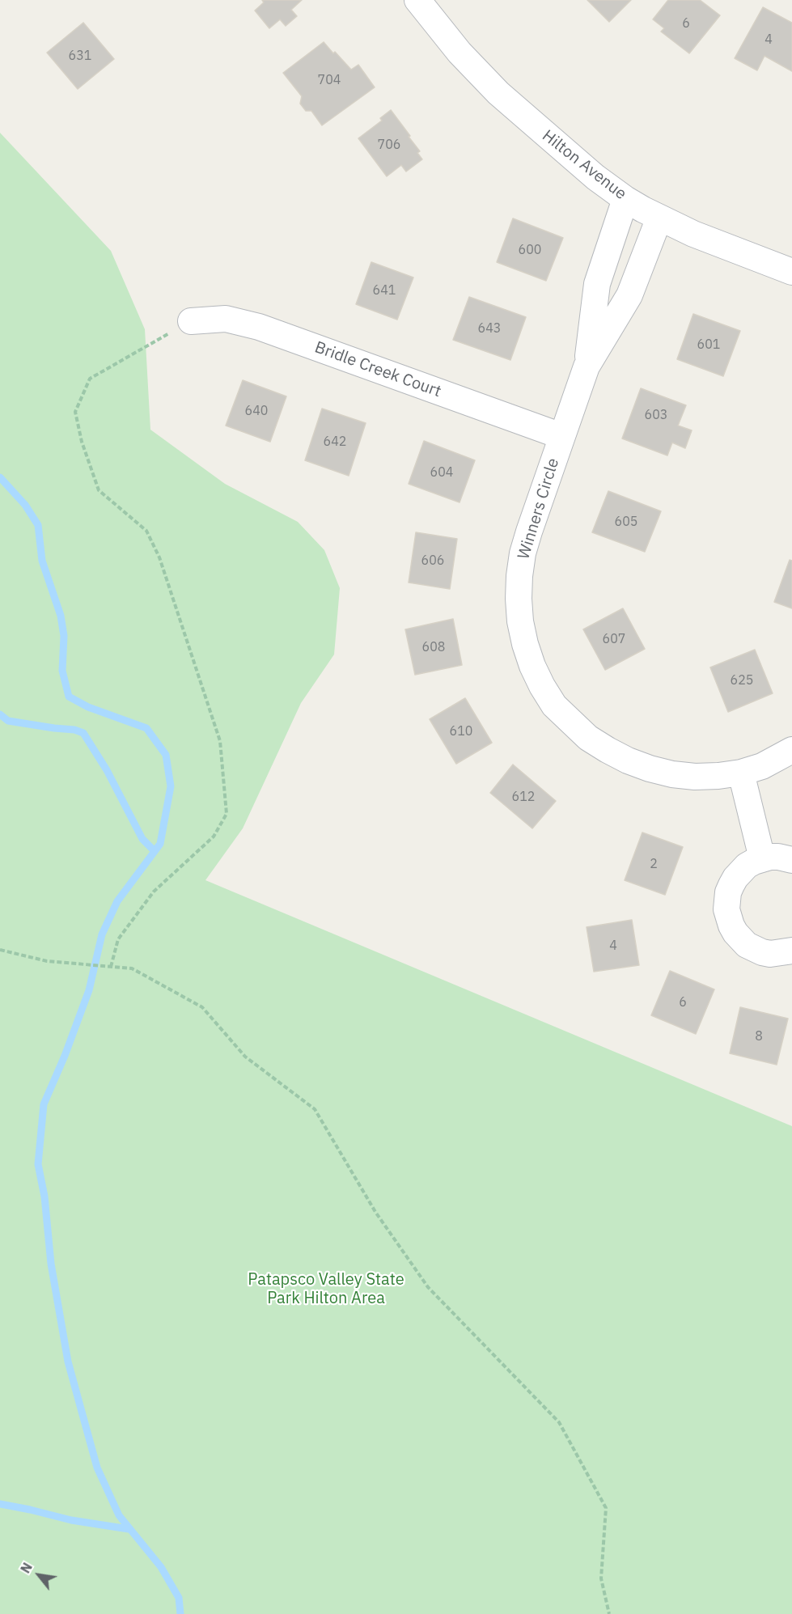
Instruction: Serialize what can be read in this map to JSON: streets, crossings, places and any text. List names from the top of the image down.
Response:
{
  "streets": {
    "street": ["Hilton Avenue", "Bridle Creek Court", "Winners Circle"]
  },
  "crossings": [
    ["Hilton Avenue", "Winners Circle"],
    ["Bridle Creek Court", "Winners Circle"]
  ],
  "parks": ["Patapsco Valley State Park Hilton Area"],
  "house_numbers": [
    "6",
    "4",
    "631",
    "704",
    "706",
    "600",
    "641",
    "643",
    "601",
    "640",
    "603",
    "642",
    "604",
    "605",
    "606",
    "607",
    "608",
    "625",
    "610",
    "612",
    "2",
    "4",
    "6",
    "8"
  ],
  "north": "top left"
}
